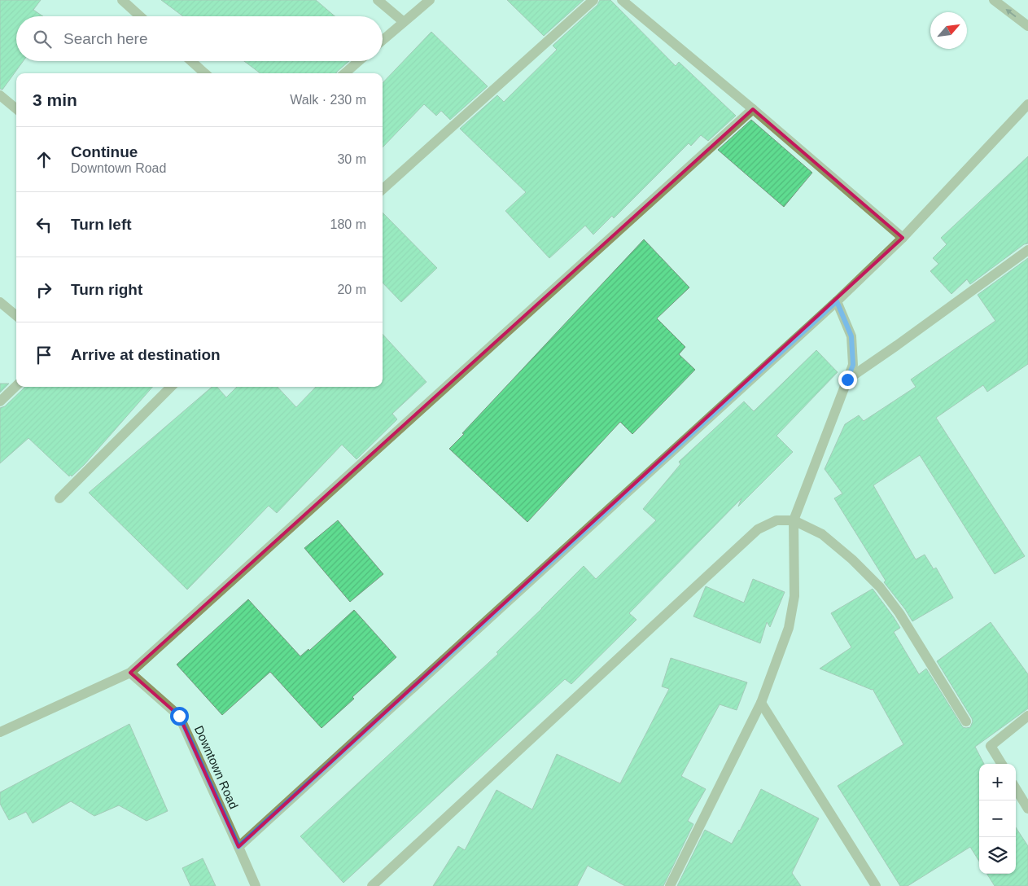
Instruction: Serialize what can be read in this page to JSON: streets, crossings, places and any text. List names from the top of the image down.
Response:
{
  "streets": {
    "street": ["Downtown Road"]
  },
  "north": "top right",
  "page": {
    "search": "Search here",
    "heading": ["3 min", "Walk · 230 m"],
    "list": [
      ["Continue", "Downtown Road", "30 m"],
      ["Turn left", "180 m"],
      ["Turn right", "20 m"],
      "Arrive at destination"
    ],
    "map_buttons": ["+", "−"]
  }
}
